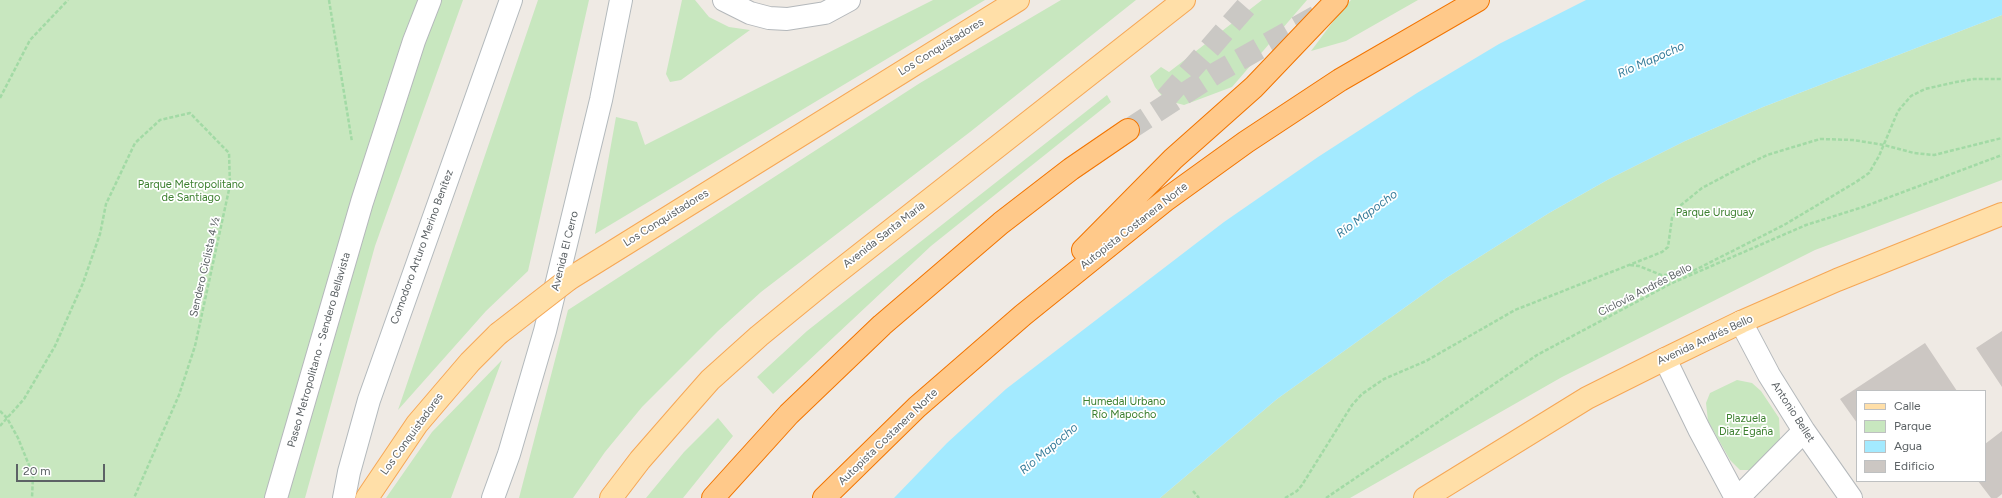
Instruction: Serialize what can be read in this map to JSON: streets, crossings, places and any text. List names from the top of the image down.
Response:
{
  "streets": {
    "highway": ["Autopista Costanera Norte"],
    "main road": ["Los Conquistadores", "Avenida Santa María", "Avenida Andrés Bello"],
    "street": [
      "Comodoro Arturo Merino Benítez",
      "Avenida El Cerro",
      "Paseo Metropolitano - Sendero Bellavista",
      "Antonio Bellet"
    ],
    "path": ["Sendero Ciclista 4 ½", "Ciclovía Andrés Bello"]
  },
  "crossings": [
    ["Avenida Andrés Bello", "Antonio Bellet"]
  ],
  "water": ["Río Mapocho"],
  "parks": [
    "Parque Metropolitano de Santiago",
    "Parque Uruguay",
    "Humedal Urbano Río Mapocho",
    "Plazuela Diaz Egaña"
  ],
  "legend": [
    "Calle",
    "Parque",
    "Agua",
    "Edificio"
  ],
  "scale_bar": "20 m"
}
